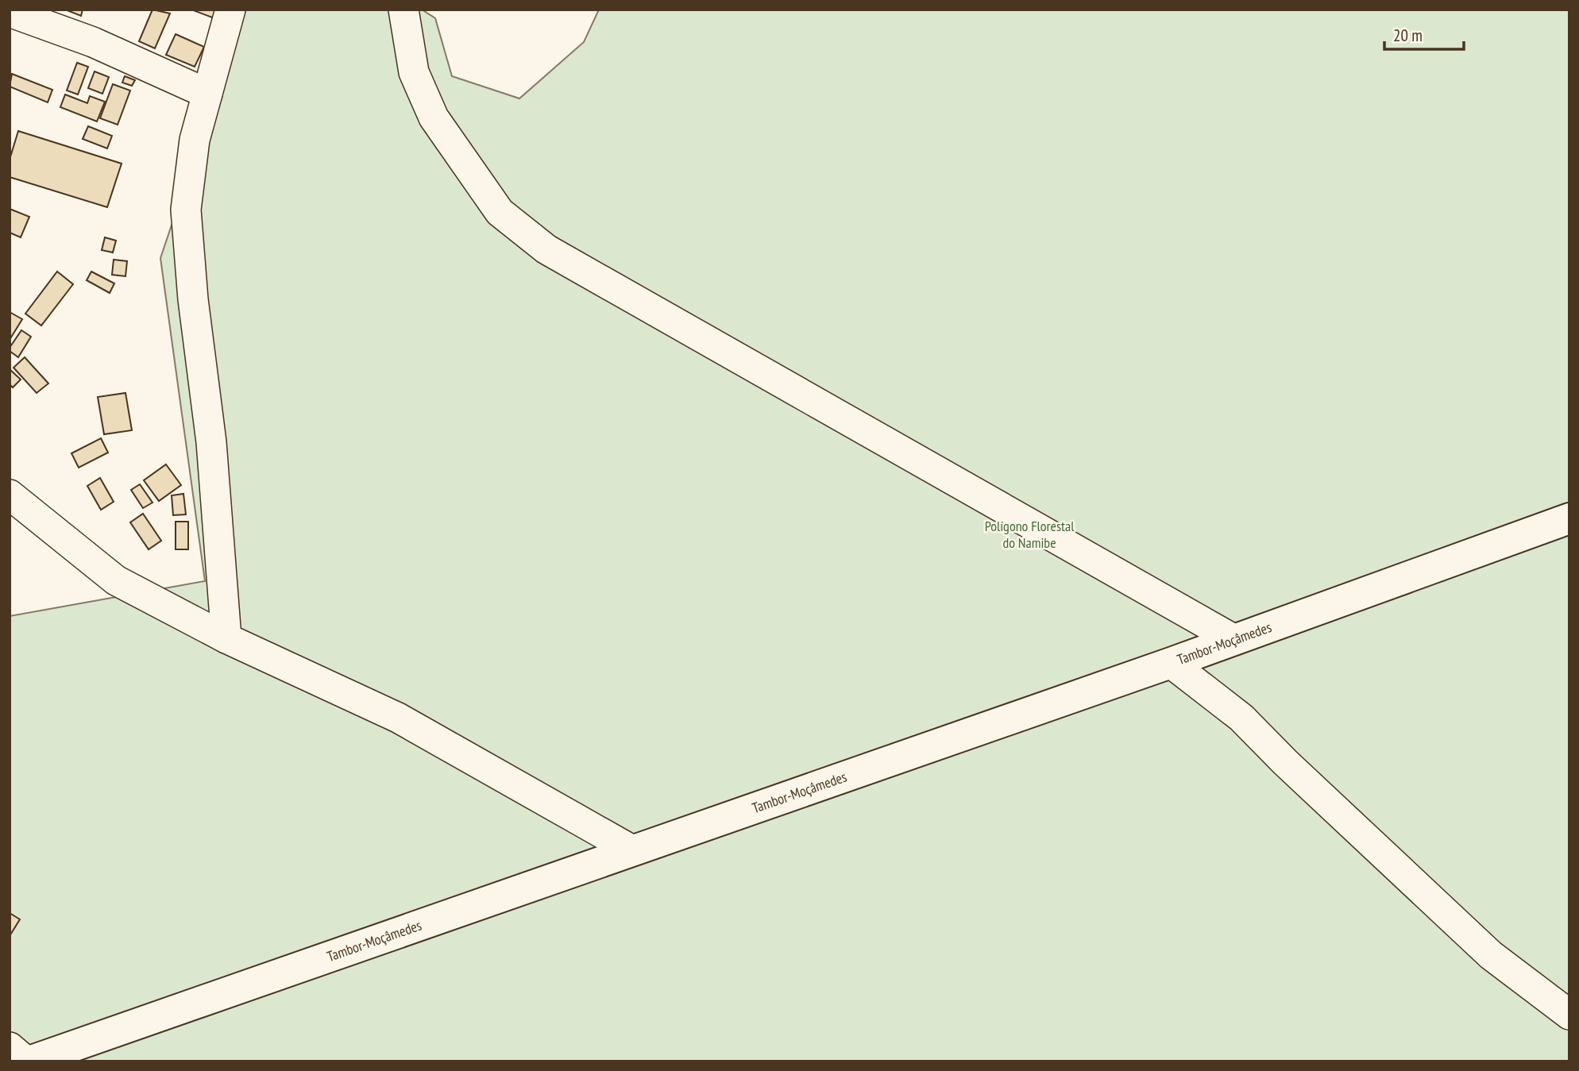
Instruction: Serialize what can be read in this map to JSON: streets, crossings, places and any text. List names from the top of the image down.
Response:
{
  "streets": {
    "main road": ["Tambor-Moçâmedes"]
  },
  "parks": ["Polígono Florestal do Namibe"],
  "scale_bar": "20 m"
}
